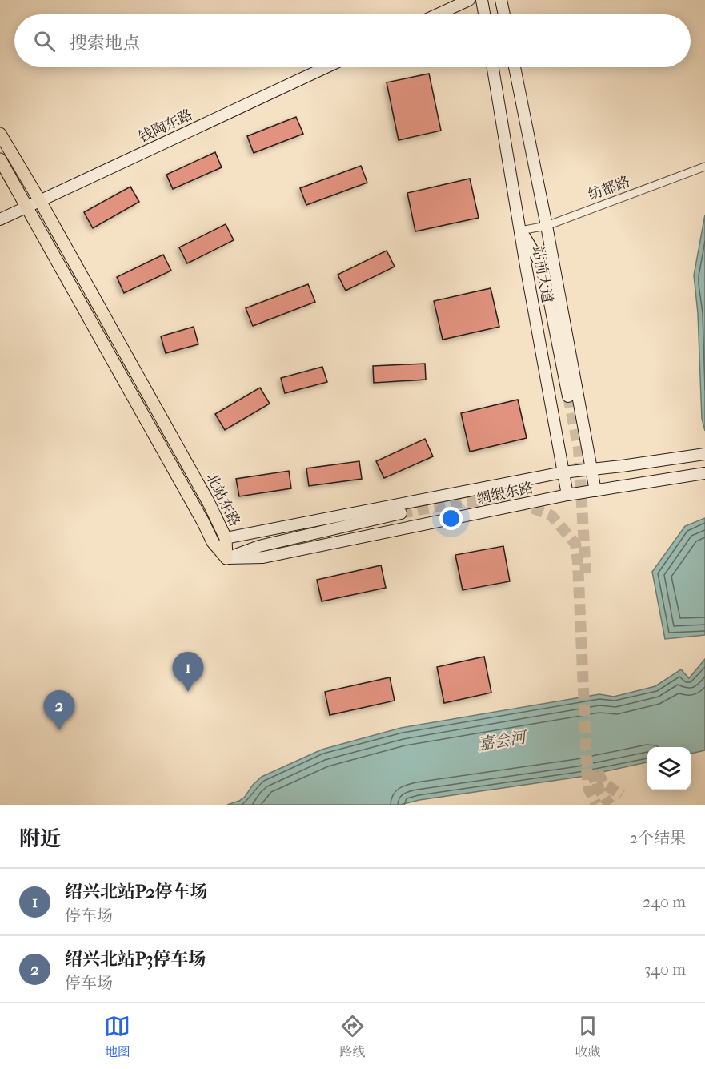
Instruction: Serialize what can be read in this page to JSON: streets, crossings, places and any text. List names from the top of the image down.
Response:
{
  "streets": {
    "main road": [
      "钱陶东路",
      "站前大道",
      "绸缎东路",
      "北站东路"
    ],
    "street": ["纺都路"]
  },
  "crossings": [
    ["钱陶东路", "北站东路"],
    ["纺都路", "站前大道"],
    ["站前大道", "绸缎东路"],
    ["绸缎东路", "北站东路"]
  ],
  "water": ["嘉会河"],
  "page": {
    "search": "搜索地点",
    "pins": ["1", "2"],
    "heading": ["附近", "2个结果"],
    "list": [
      {
        "mark": "1",
        "name": "绍兴北站P2停车场",
        "note": "停车场",
        "value": "240 m"
      },
      {
        "mark": "2",
        "name": "绍兴北站P3停车场",
        "note": "停车场",
        "value": "340 m"
      }
    ],
    "nav": ["地图", "路线", "收藏"]
  }
}
